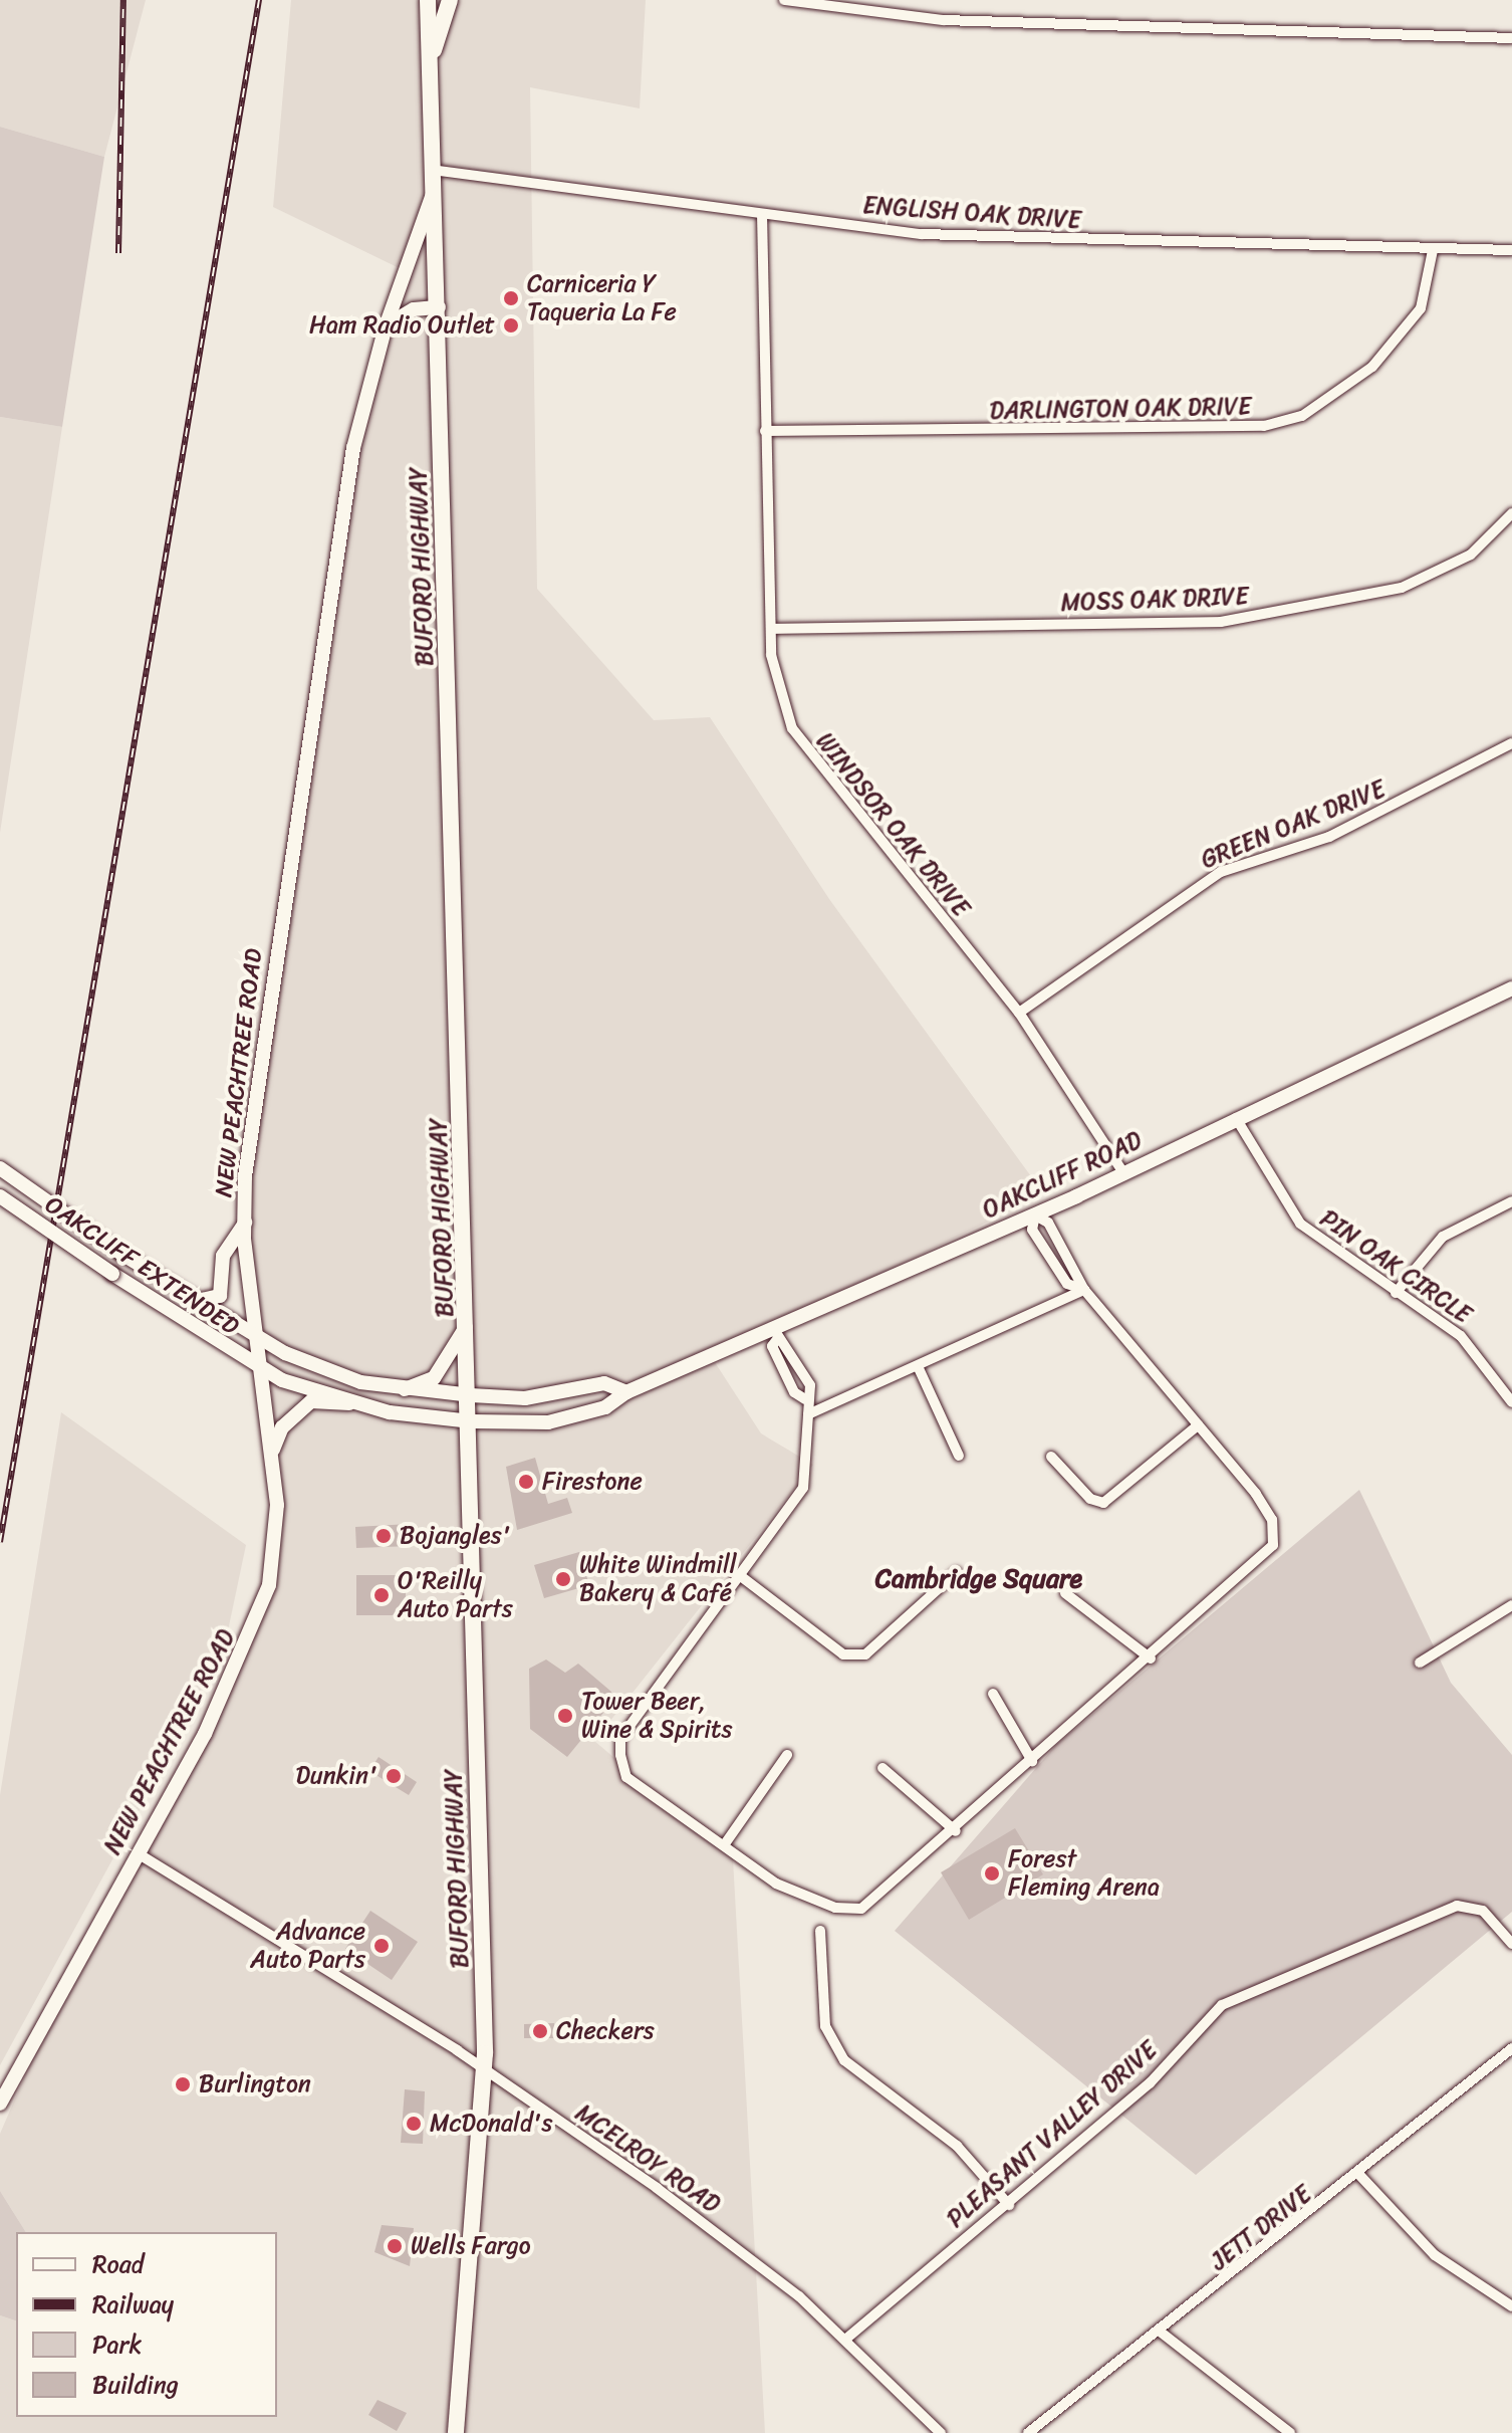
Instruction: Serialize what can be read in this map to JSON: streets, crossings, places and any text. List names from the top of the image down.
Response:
{
  "streets": {
    "main road": [
      "BUFORD HIGHWAY",
      "NEW PEACHTREE ROAD",
      "OAKCLIFF ROAD",
      "OAKCLIFF EXTENDED"
    ],
    "street": [
      "ENGLISH OAK DRIVE",
      "DARLINGTON OAK DRIVE",
      "MOSS OAK DRIVE",
      "WINDSOR OAK DRIVE",
      "GREEN OAK DRIVE",
      "PIN OAK CIRCLE",
      "PLEASANT VALLEY DRIVE",
      "MCELROY ROAD",
      "JETT DRIVE"
    ]
  },
  "crossings": [
    ["ENGLISH OAK DRIVE", "DARLINGTON OAK DRIVE"],
    ["ENGLISH OAK DRIVE", "BUFORD HIGHWAY"],
    ["ENGLISH OAK DRIVE", "WINDSOR OAK DRIVE"],
    ["DARLINGTON OAK DRIVE", "WINDSOR OAK DRIVE"],
    ["BUFORD HIGHWAY", "NEW PEACHTREE ROAD"],
    ["BUFORD HIGHWAY", "OAKCLIFF ROAD"],
    ["BUFORD HIGHWAY", "MCELROY ROAD"],
    ["MOSS OAK DRIVE", "WINDSOR OAK DRIVE"],
    ["WINDSOR OAK DRIVE", "GREEN OAK DRIVE"],
    ["WINDSOR OAK DRIVE", "OAKCLIFF ROAD"],
    ["NEW PEACHTREE ROAD", "OAKCLIFF ROAD"],
    ["NEW PEACHTREE ROAD", "OAKCLIFF EXTENDED"],
    ["NEW PEACHTREE ROAD", "MCELROY ROAD"],
    ["OAKCLIFF ROAD", "OAKCLIFF EXTENDED"],
    ["OAKCLIFF ROAD", "PIN OAK CIRCLE"],
    ["PLEASANT VALLEY DRIVE", "MCELROY ROAD"]
  ],
  "districts": ["Cambridge Square"],
  "places": [
    "Carniceria Y Taqueria La Fe",
    "Ham Radio Outlet",
    "Firestone",
    "Bojangles'",
    "White Windmill Bakery & Café",
    "O'Reilly Auto Parts",
    "Tower Beer, Wine & Spirits",
    "Dunkin'",
    "Forest Fleming Arena",
    "Advance Auto Parts",
    "Checkers",
    "Burlington",
    "McDonald's",
    "Wells Fargo"
  ],
  "legend": [
    "Road",
    "Railway",
    "Park",
    "Building"
  ]
}
